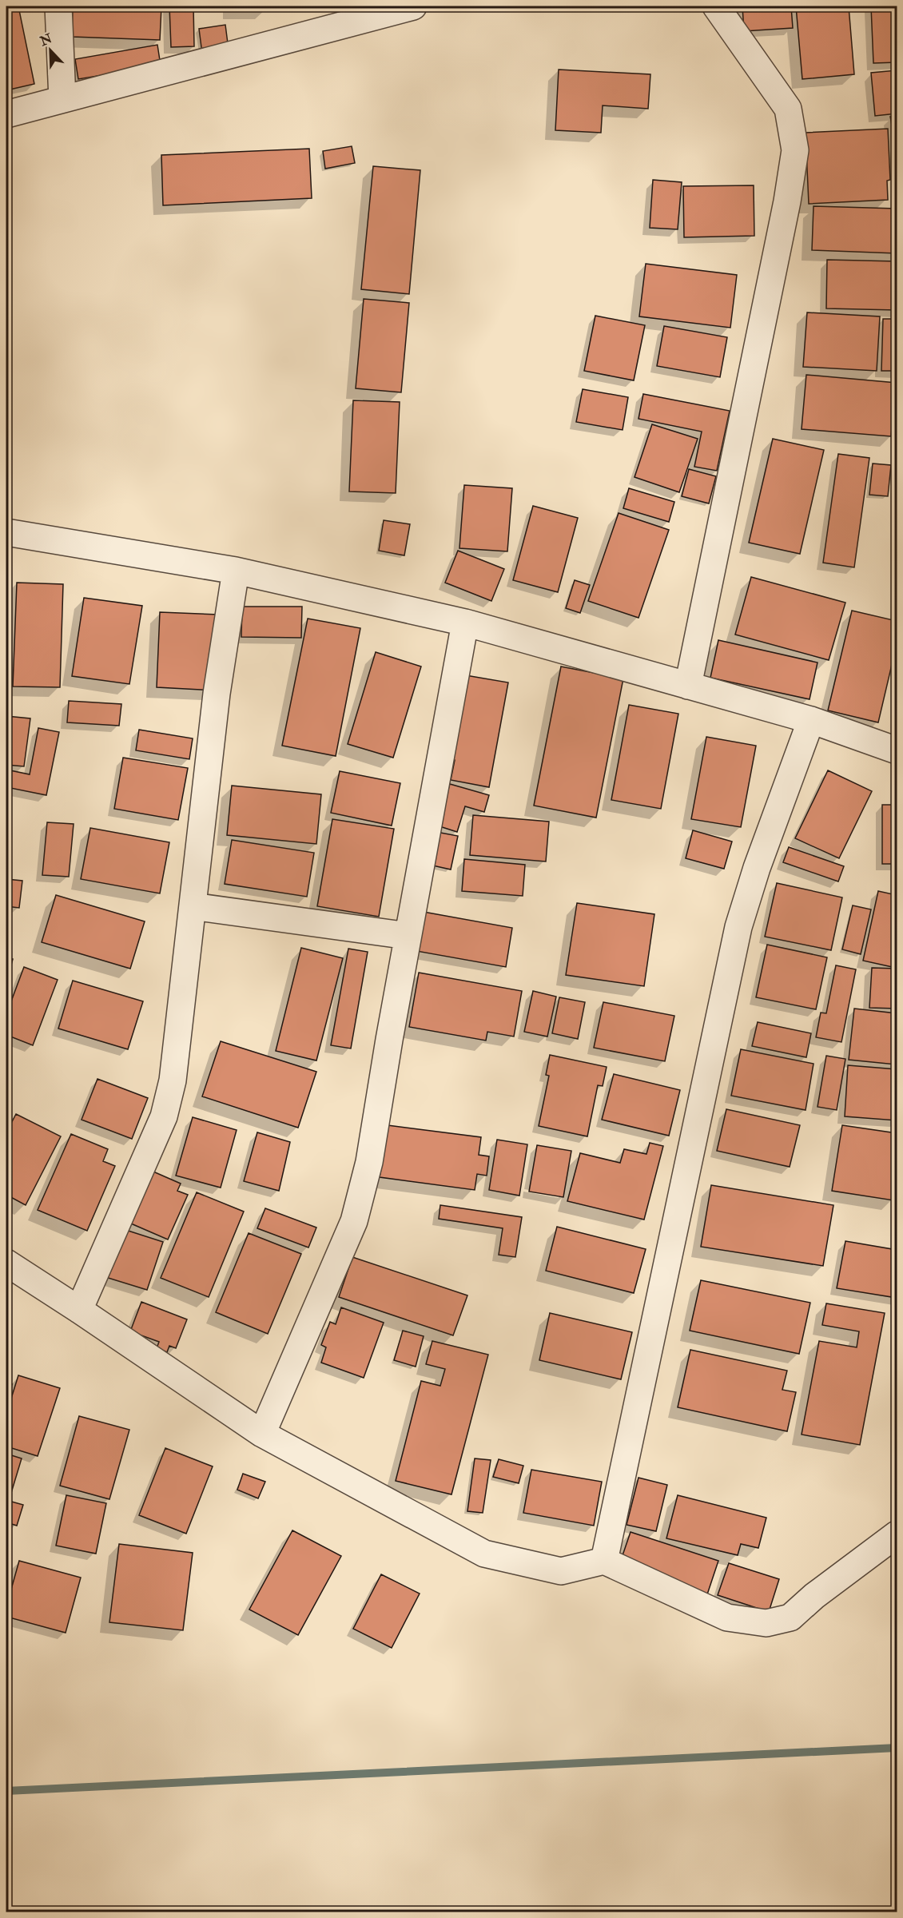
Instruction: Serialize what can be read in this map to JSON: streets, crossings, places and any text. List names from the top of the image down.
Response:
{
  "north": "top left"
}
